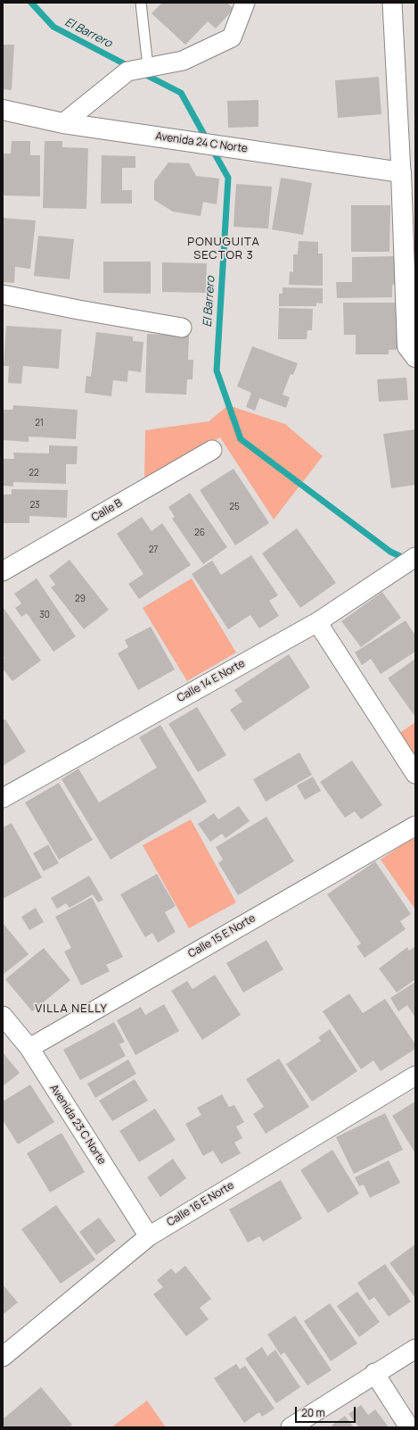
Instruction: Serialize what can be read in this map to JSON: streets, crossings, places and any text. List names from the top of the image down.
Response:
{
  "streets": {
    "street": [
      "Avenida 24 C Norte",
      "Calle B",
      "Calle 14 E Norte",
      "Calle 15 E Norte",
      "Avenida 23 C Norte",
      "Calle 16 E Norte"
    ]
  },
  "crossings": [
    ["Calle 15 E Norte", "Avenida 23 C Norte"],
    ["Avenida 23 C Norte", "Calle 16 E Norte"]
  ],
  "districts": ["PONUGUITA SECTOR 3", "VILLA NELLY"],
  "water": ["El Barrero"],
  "house_numbers": [
    "21",
    "22",
    "23",
    "25",
    "26",
    "27",
    "29",
    "30"
  ],
  "scale_bar": "20 m"
}
